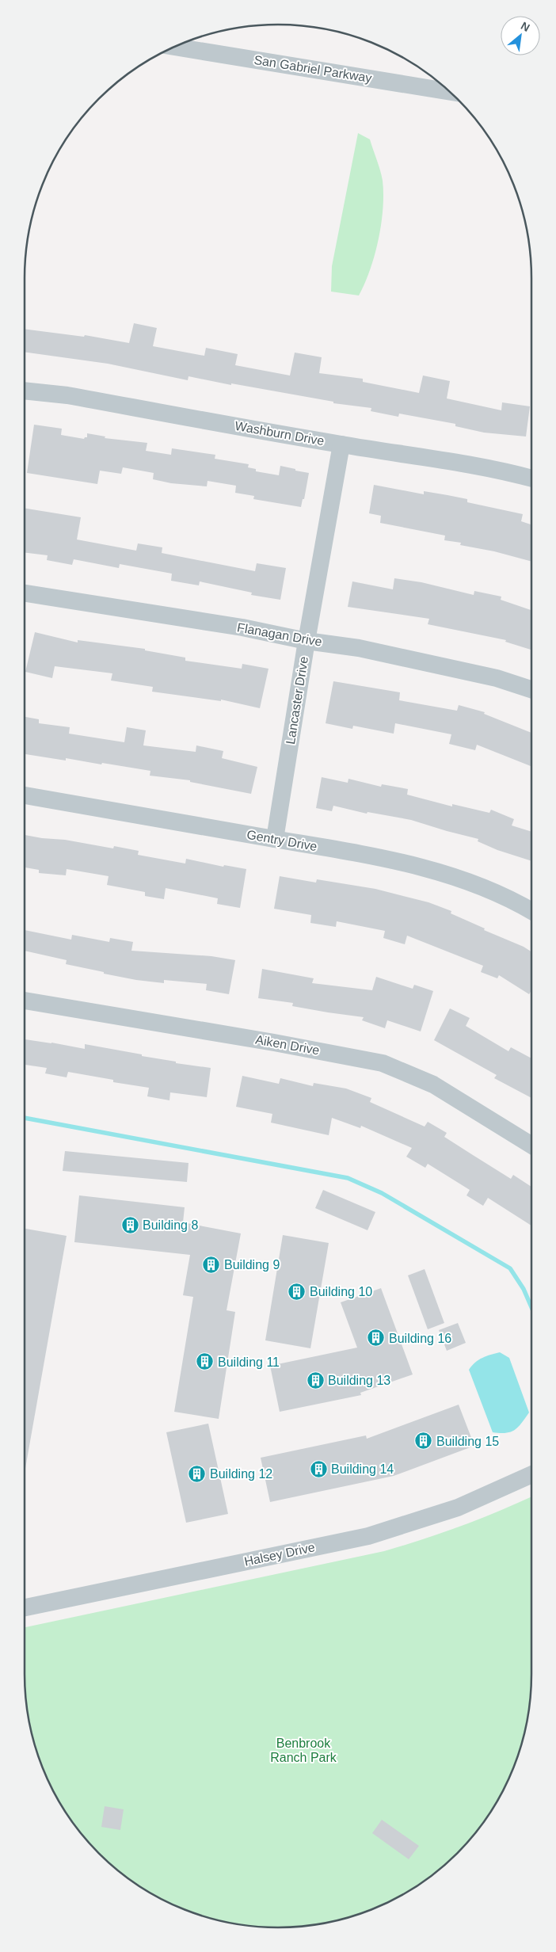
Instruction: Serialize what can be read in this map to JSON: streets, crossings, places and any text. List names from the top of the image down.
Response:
{
  "streets": {
    "street": [
      "San Gabriel Parkway",
      "Washburn Drive",
      "Flanagan Drive",
      "Lancaster Drive",
      "Gentry Drive",
      "Aiken Drive",
      "Halsey Drive"
    ]
  },
  "crossings": [
    ["Washburn Drive", "Lancaster Drive"],
    ["Flanagan Drive", "Lancaster Drive"],
    ["Lancaster Drive", "Gentry Drive"]
  ],
  "parks": ["Benbrook Ranch Park"],
  "places": {
    "building": [
      "Building 8",
      "Building 9",
      "Building 10",
      "Building 16",
      "Building 11",
      "Building 13",
      "Building 15",
      "Building 14",
      "Building 12"
    ]
  },
  "north": "top right"
}
